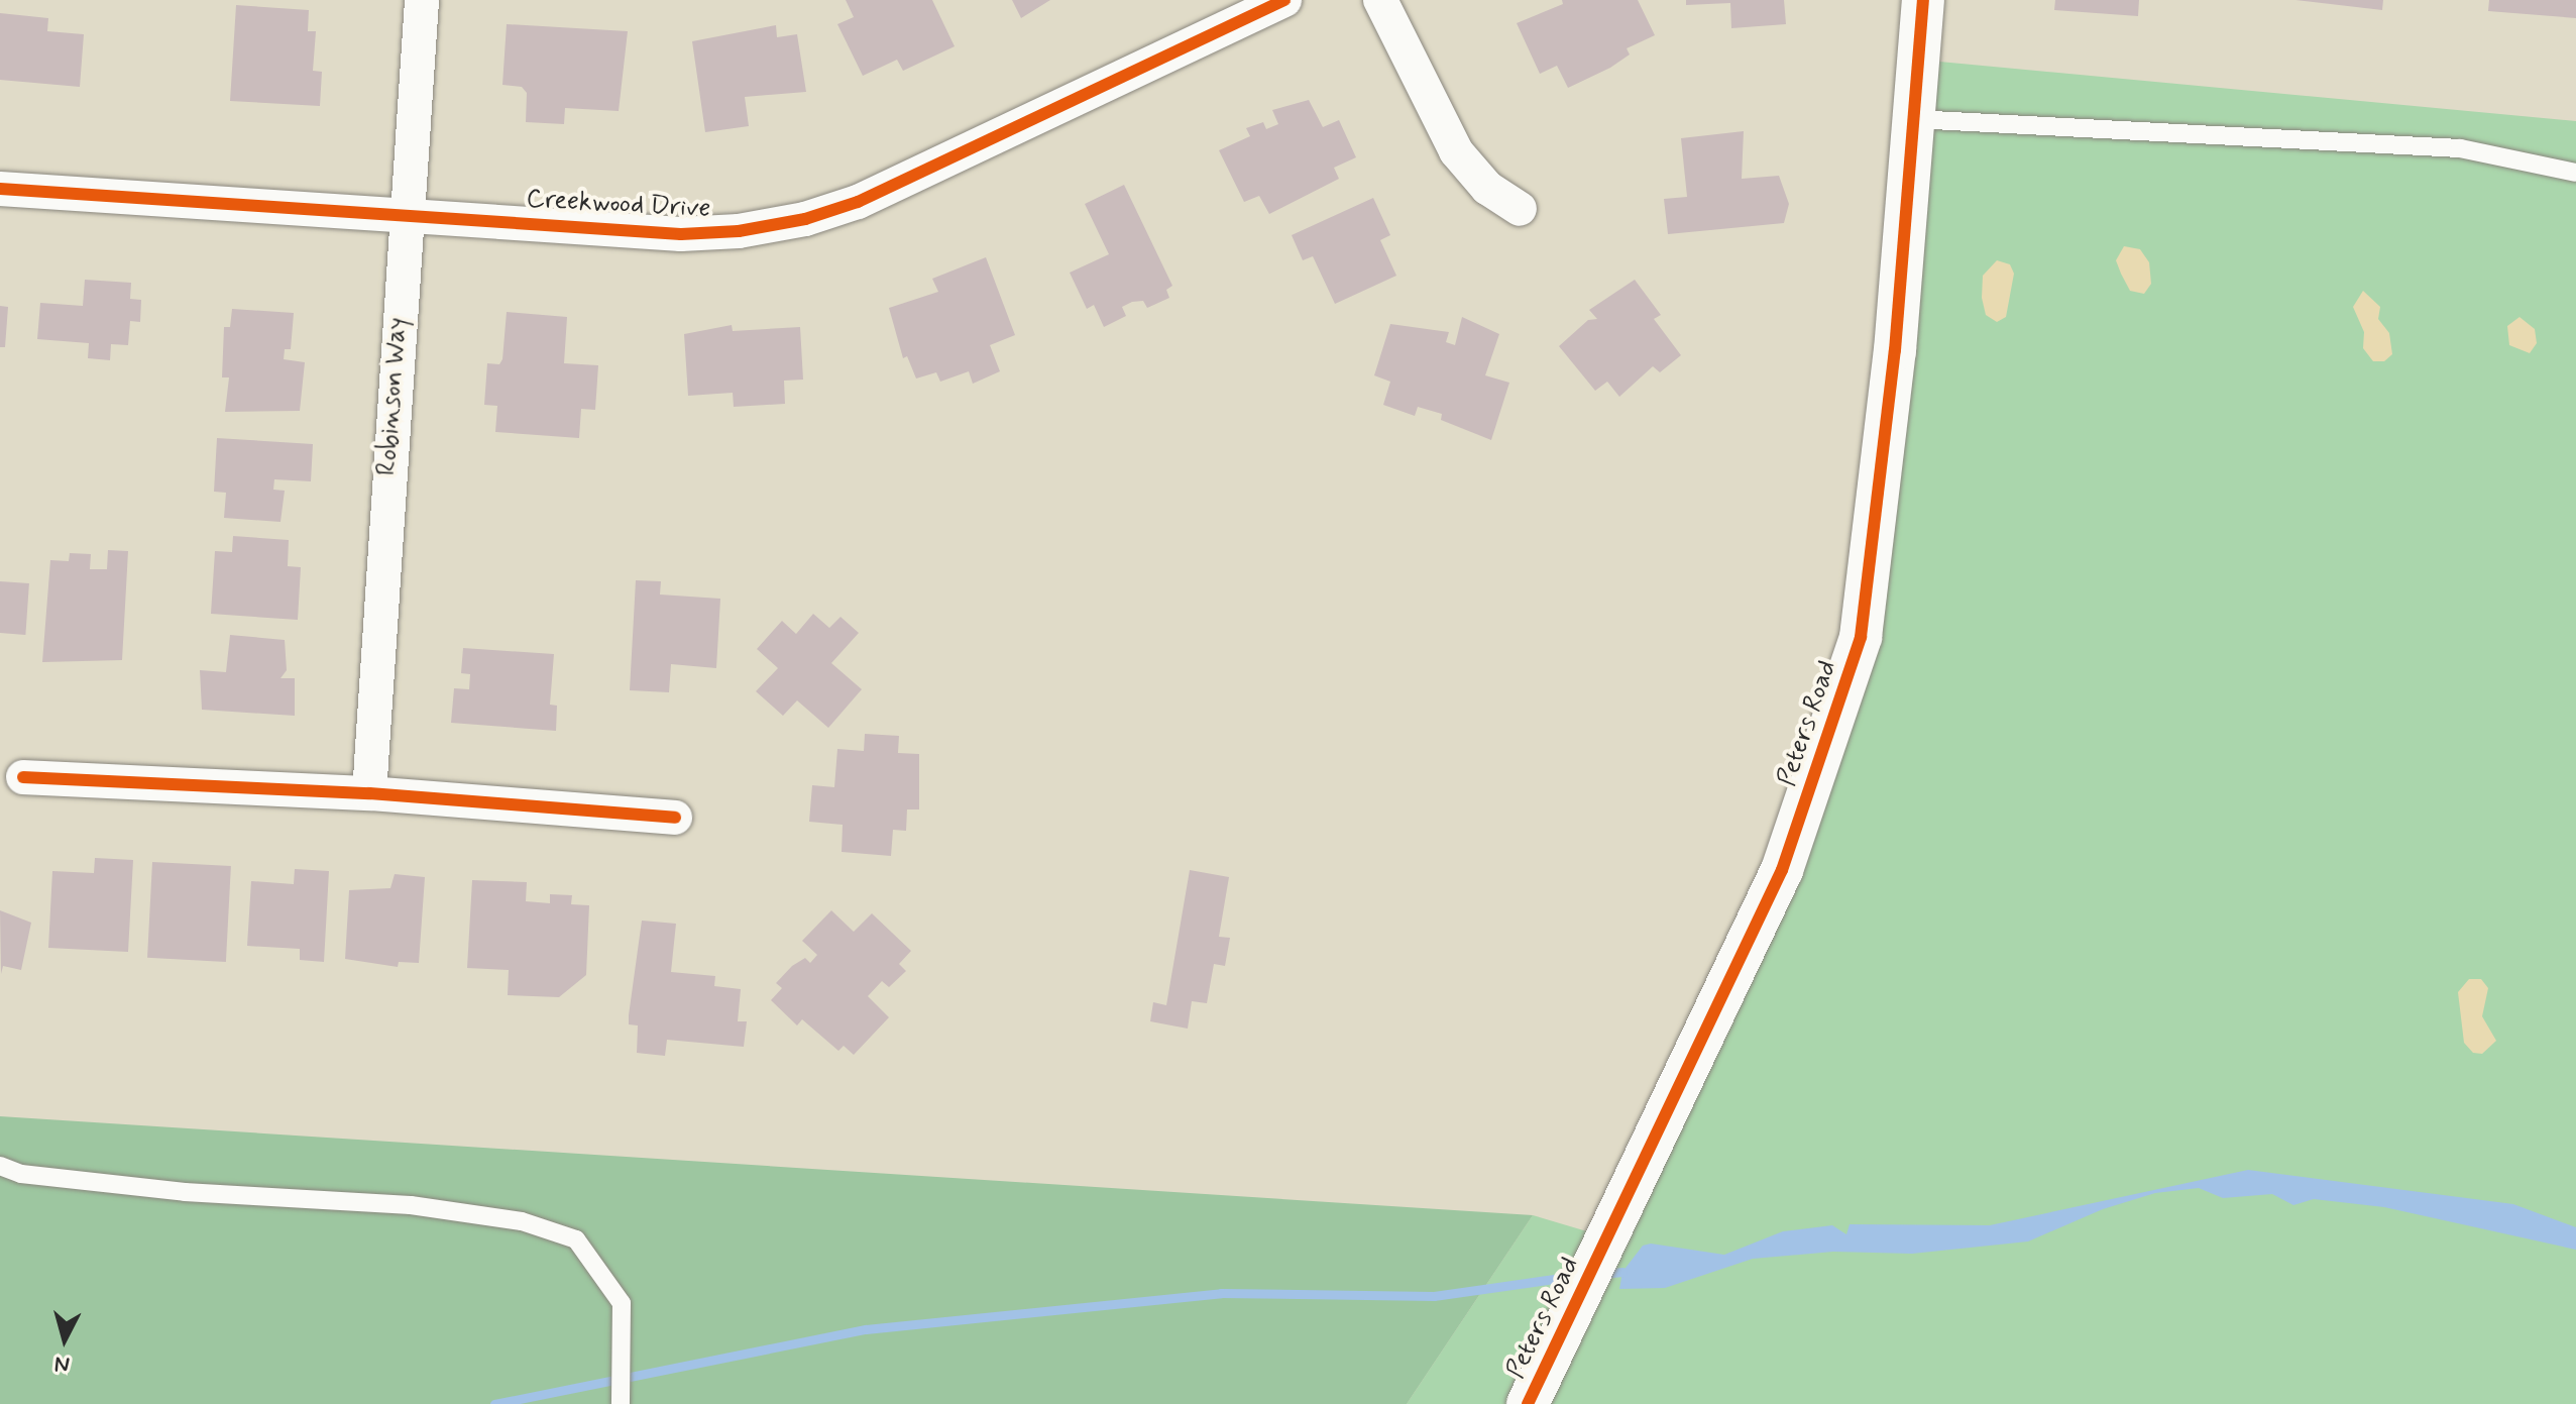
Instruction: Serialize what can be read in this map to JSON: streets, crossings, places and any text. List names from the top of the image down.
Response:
{
  "streets": {
    "street": ["Creekwood Drive", "Robinson Way", "Peters Road"]
  },
  "crossings": [
    ["Creekwood Drive", "Robinson Way"]
  ],
  "north": "bottom"
}
